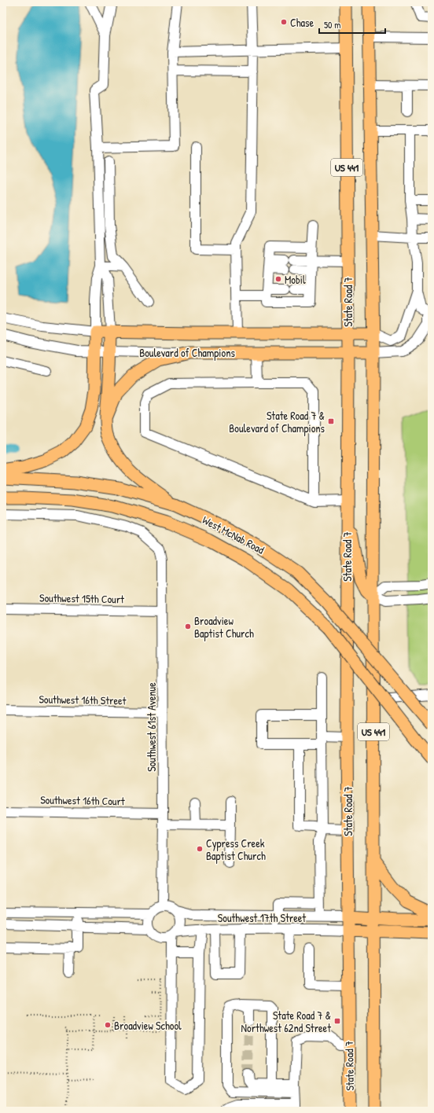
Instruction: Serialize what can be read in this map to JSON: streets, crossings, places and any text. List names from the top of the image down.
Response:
{
  "streets": {
    "main road": [
      "US 441",
      "State Road 7",
      "Boulevard of Champions",
      "West McNab Road"
    ],
    "street": [
      "Southwest 15th Court",
      "Southwest 16th Street",
      "Southwest 61st Avenue",
      "Southwest 16th Court",
      "Southwest 17th Street"
    ]
  },
  "crossings": [
    ["US 441", "Boulevard of Champions"],
    ["State Road 7", "Boulevard of Champions"],
    ["State Road 7", "Southwest 17th Street"],
    ["Southwest 15th Court", "Southwest 61st Avenue"],
    ["Southwest 16th Street", "Southwest 61st Avenue"],
    ["Southwest 61st Avenue", "Southwest 16th Court"],
    ["Southwest 61st Avenue", "Southwest 17th Street"]
  ],
  "places": {
    "other": [
      "Chase",
      "Mobil",
      "Broadview Baptist Church",
      "Cypress Creek Baptist Church",
      "Broadview School"
    ],
    "transit": ["State Road 7 & Boulevard of Champions", "State Road 7 & Northwest 62nd Street"]
  },
  "scale_bar": "50 m"
}
